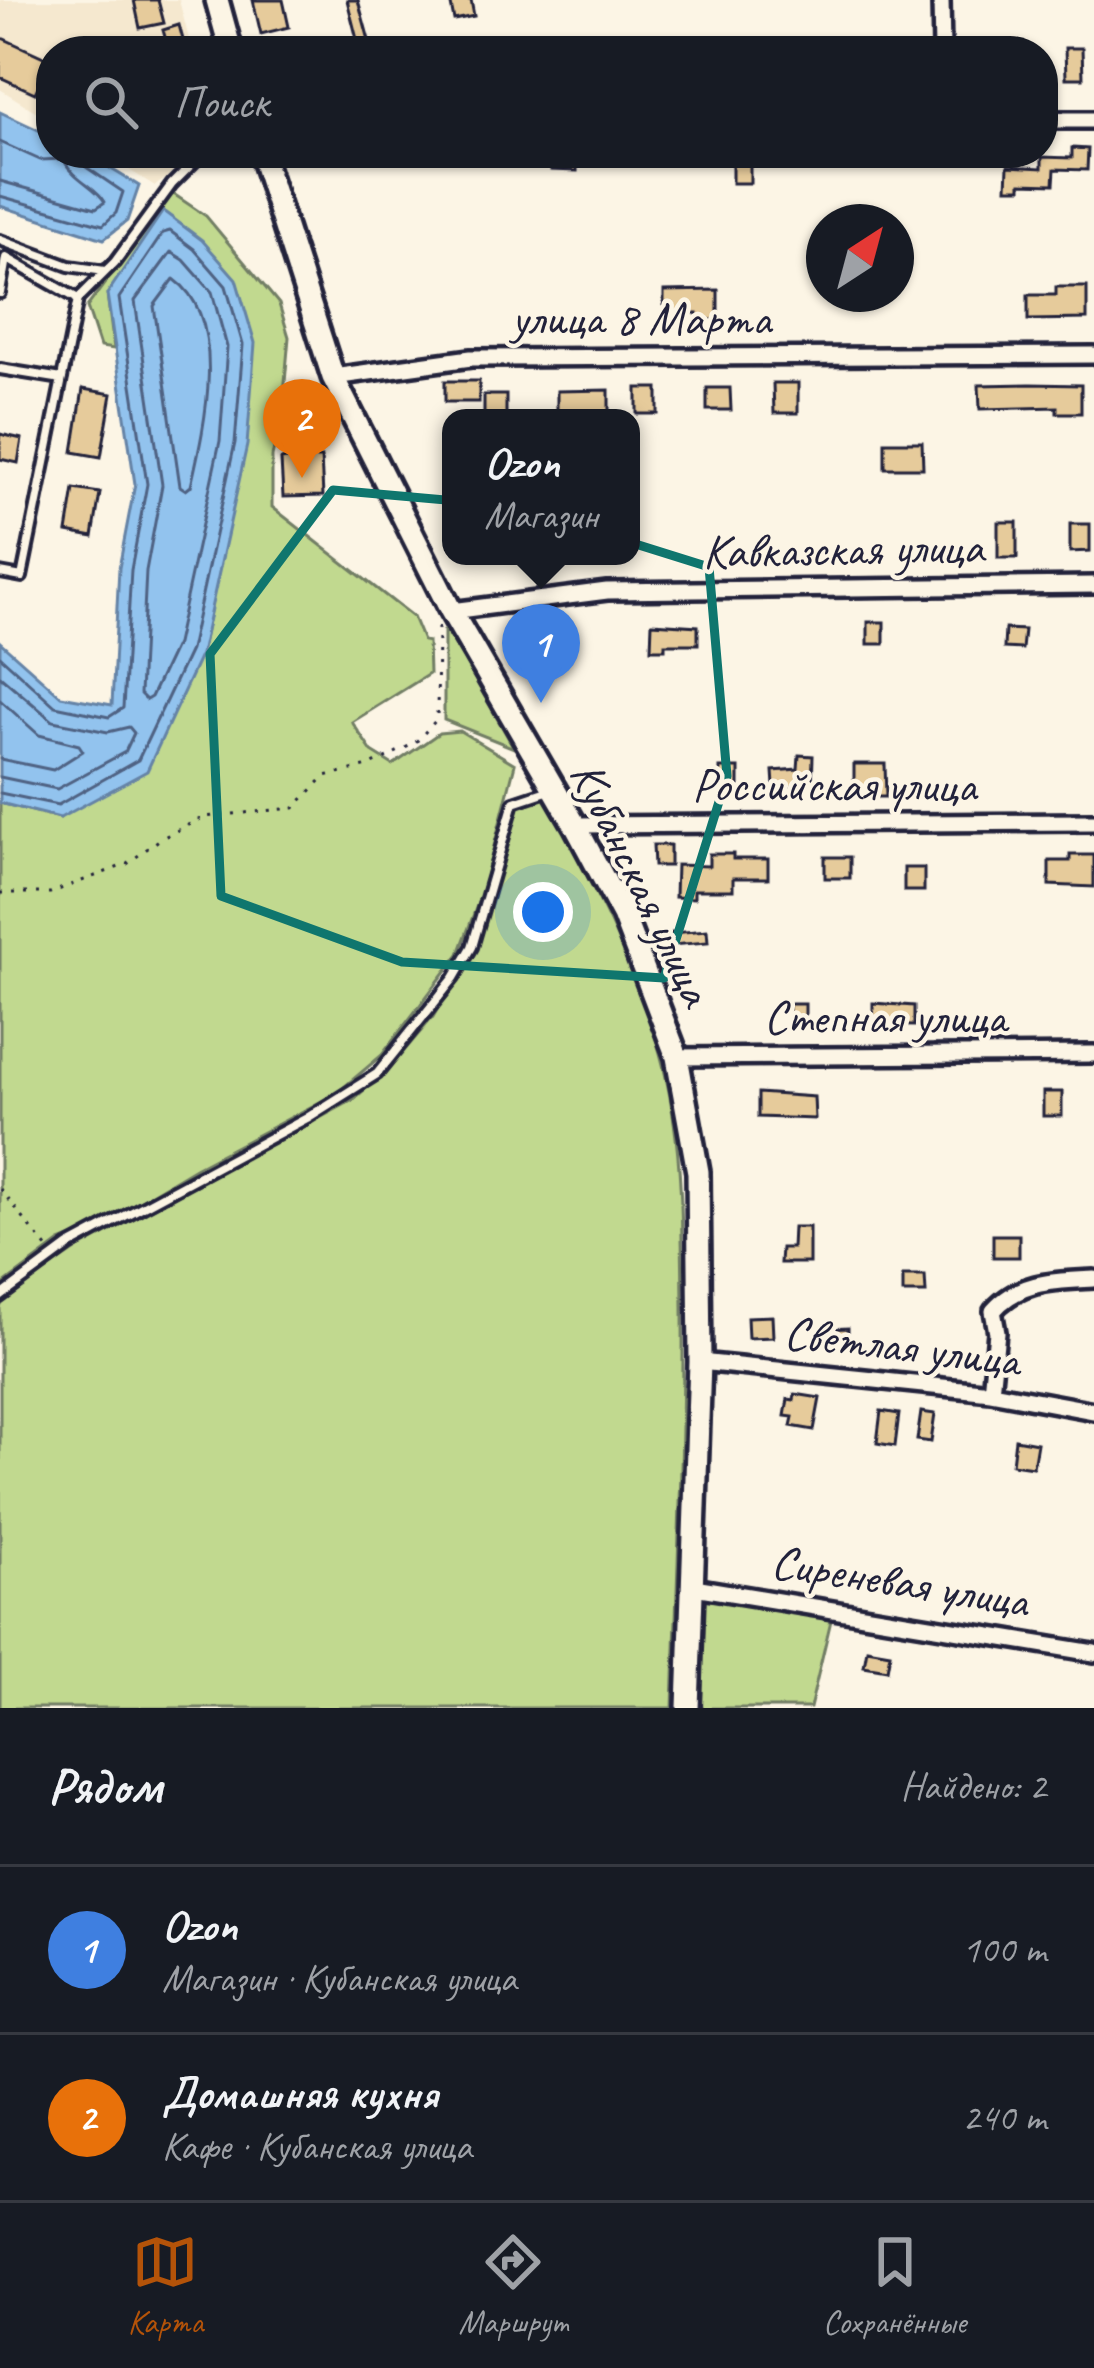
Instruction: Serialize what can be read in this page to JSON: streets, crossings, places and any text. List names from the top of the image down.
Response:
{
  "streets": {
    "main road": ["Кубанская улица"],
    "street": [
      "улица 8 Марта",
      "Кавказская улица",
      "Российская улица",
      "Степная улица",
      "Светлая улица",
      "Сиреневая улица"
    ]
  },
  "crossings": [
    ["улица 8 Марта", "Кубанская улица"],
    ["Кавказская улица", "Кубанская улица"],
    ["Российская улица", "Кубанская улица"],
    ["Кубанская улица", "Степная улица"],
    ["Кубанская улица", "Светлая улица"],
    ["Кубанская улица", "Сиреневая улица"]
  ],
  "north": "top right",
  "page": {
    "search": "Поиск",
    "pins": ["2", "1"],
    "popup": ["Ozon", "Магазин"],
    "heading": ["Рядом", "Найдено: 2"],
    "list": [
      {
        "mark": "1",
        "name": "Ozon",
        "note": "Магазин · Кубанская улица",
        "value": "100 m"
      },
      {
        "mark": "2",
        "name": "Домашняя кухня",
        "note": "Кафе · Кубанская улица",
        "value": "240 m"
      }
    ],
    "nav": ["Карта", "Маршрут", "Сохранённые"]
  }
}
